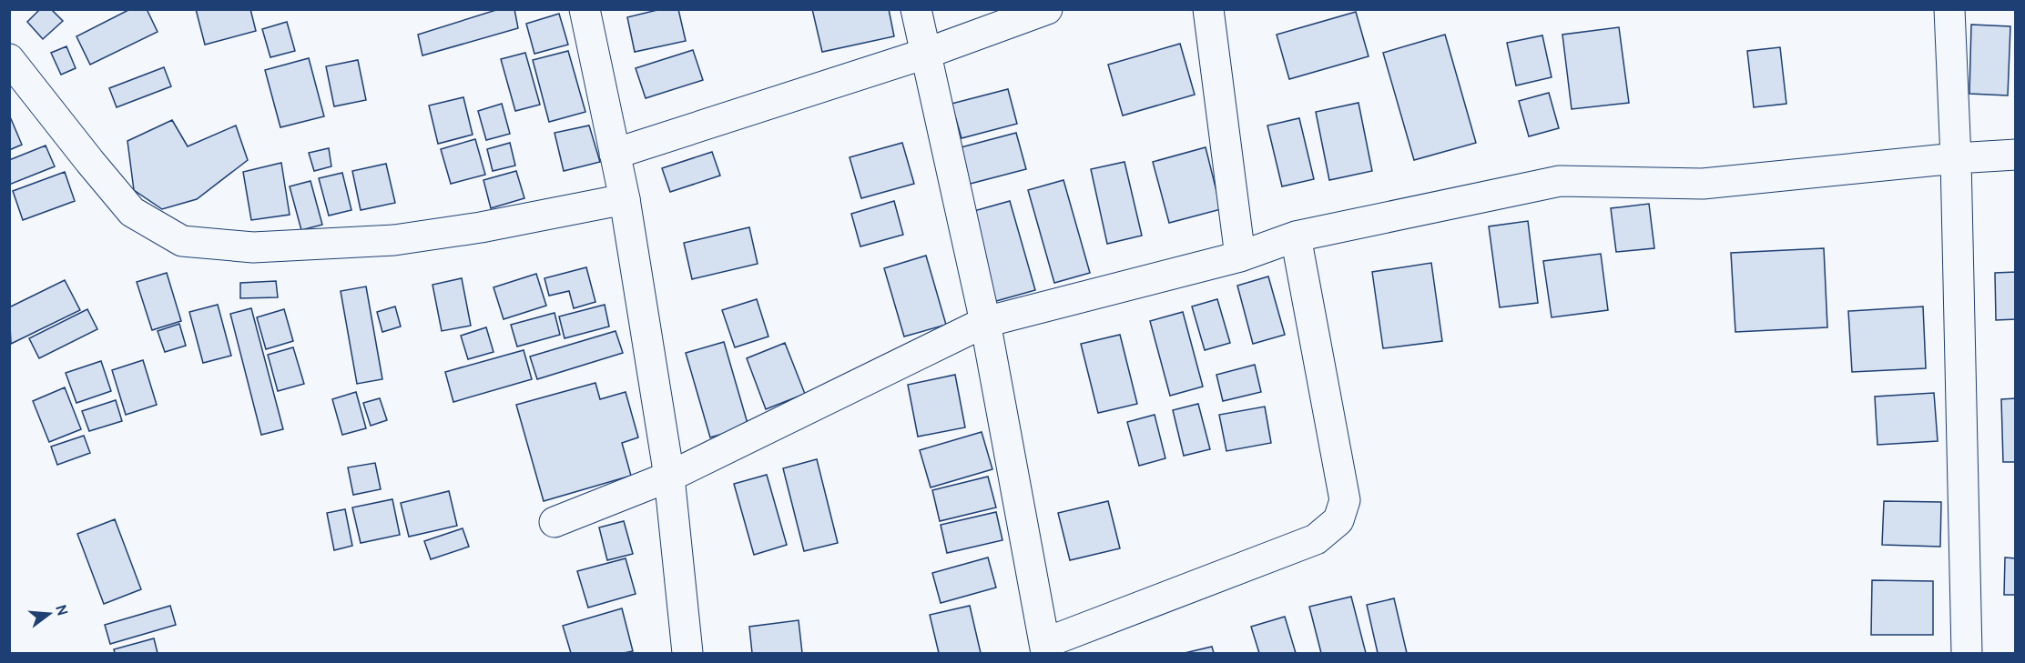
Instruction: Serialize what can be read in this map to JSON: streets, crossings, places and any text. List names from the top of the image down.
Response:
{
  "north": "right"
}
